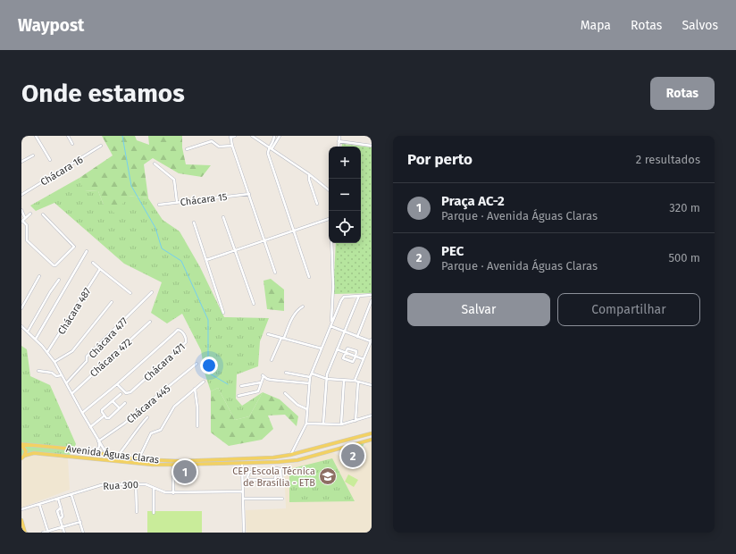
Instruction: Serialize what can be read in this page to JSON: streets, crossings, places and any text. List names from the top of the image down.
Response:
{
  "streets": {
    "main road": ["Avenida Águas Claras"],
    "street": [
      "Chácara 16",
      "Chácara 15",
      "Chácara 487",
      "Chácara 477",
      "Chácara 472",
      "Chácara 471",
      "Chácara 445",
      "Rua 300"
    ]
  },
  "places": {
    "school or university": ["CEP Escola Técnica de Brasília - ETB"]
  },
  "page": {
    "header": "Waypost",
    "nav": ["Mapa", "Rotas", "Salvos"],
    "buttons": [
      "Rotas",
      ["Salvar", "Compartilhar"]
    ],
    "title": "Onde estamos",
    "heading": ["Por perto", "2 resultados"],
    "map_buttons": ["+", "−"],
    "list": [
      {
        "mark": "1",
        "name": "Praça AC-2",
        "note": "Parque · Avenida Águas Claras",
        "value": "320 m"
      },
      {
        "mark": "2",
        "name": "PEC",
        "note": "Parque · Avenida Águas Claras",
        "value": "500 m"
      }
    ],
    "pins": ["2", "1"]
  }
}
